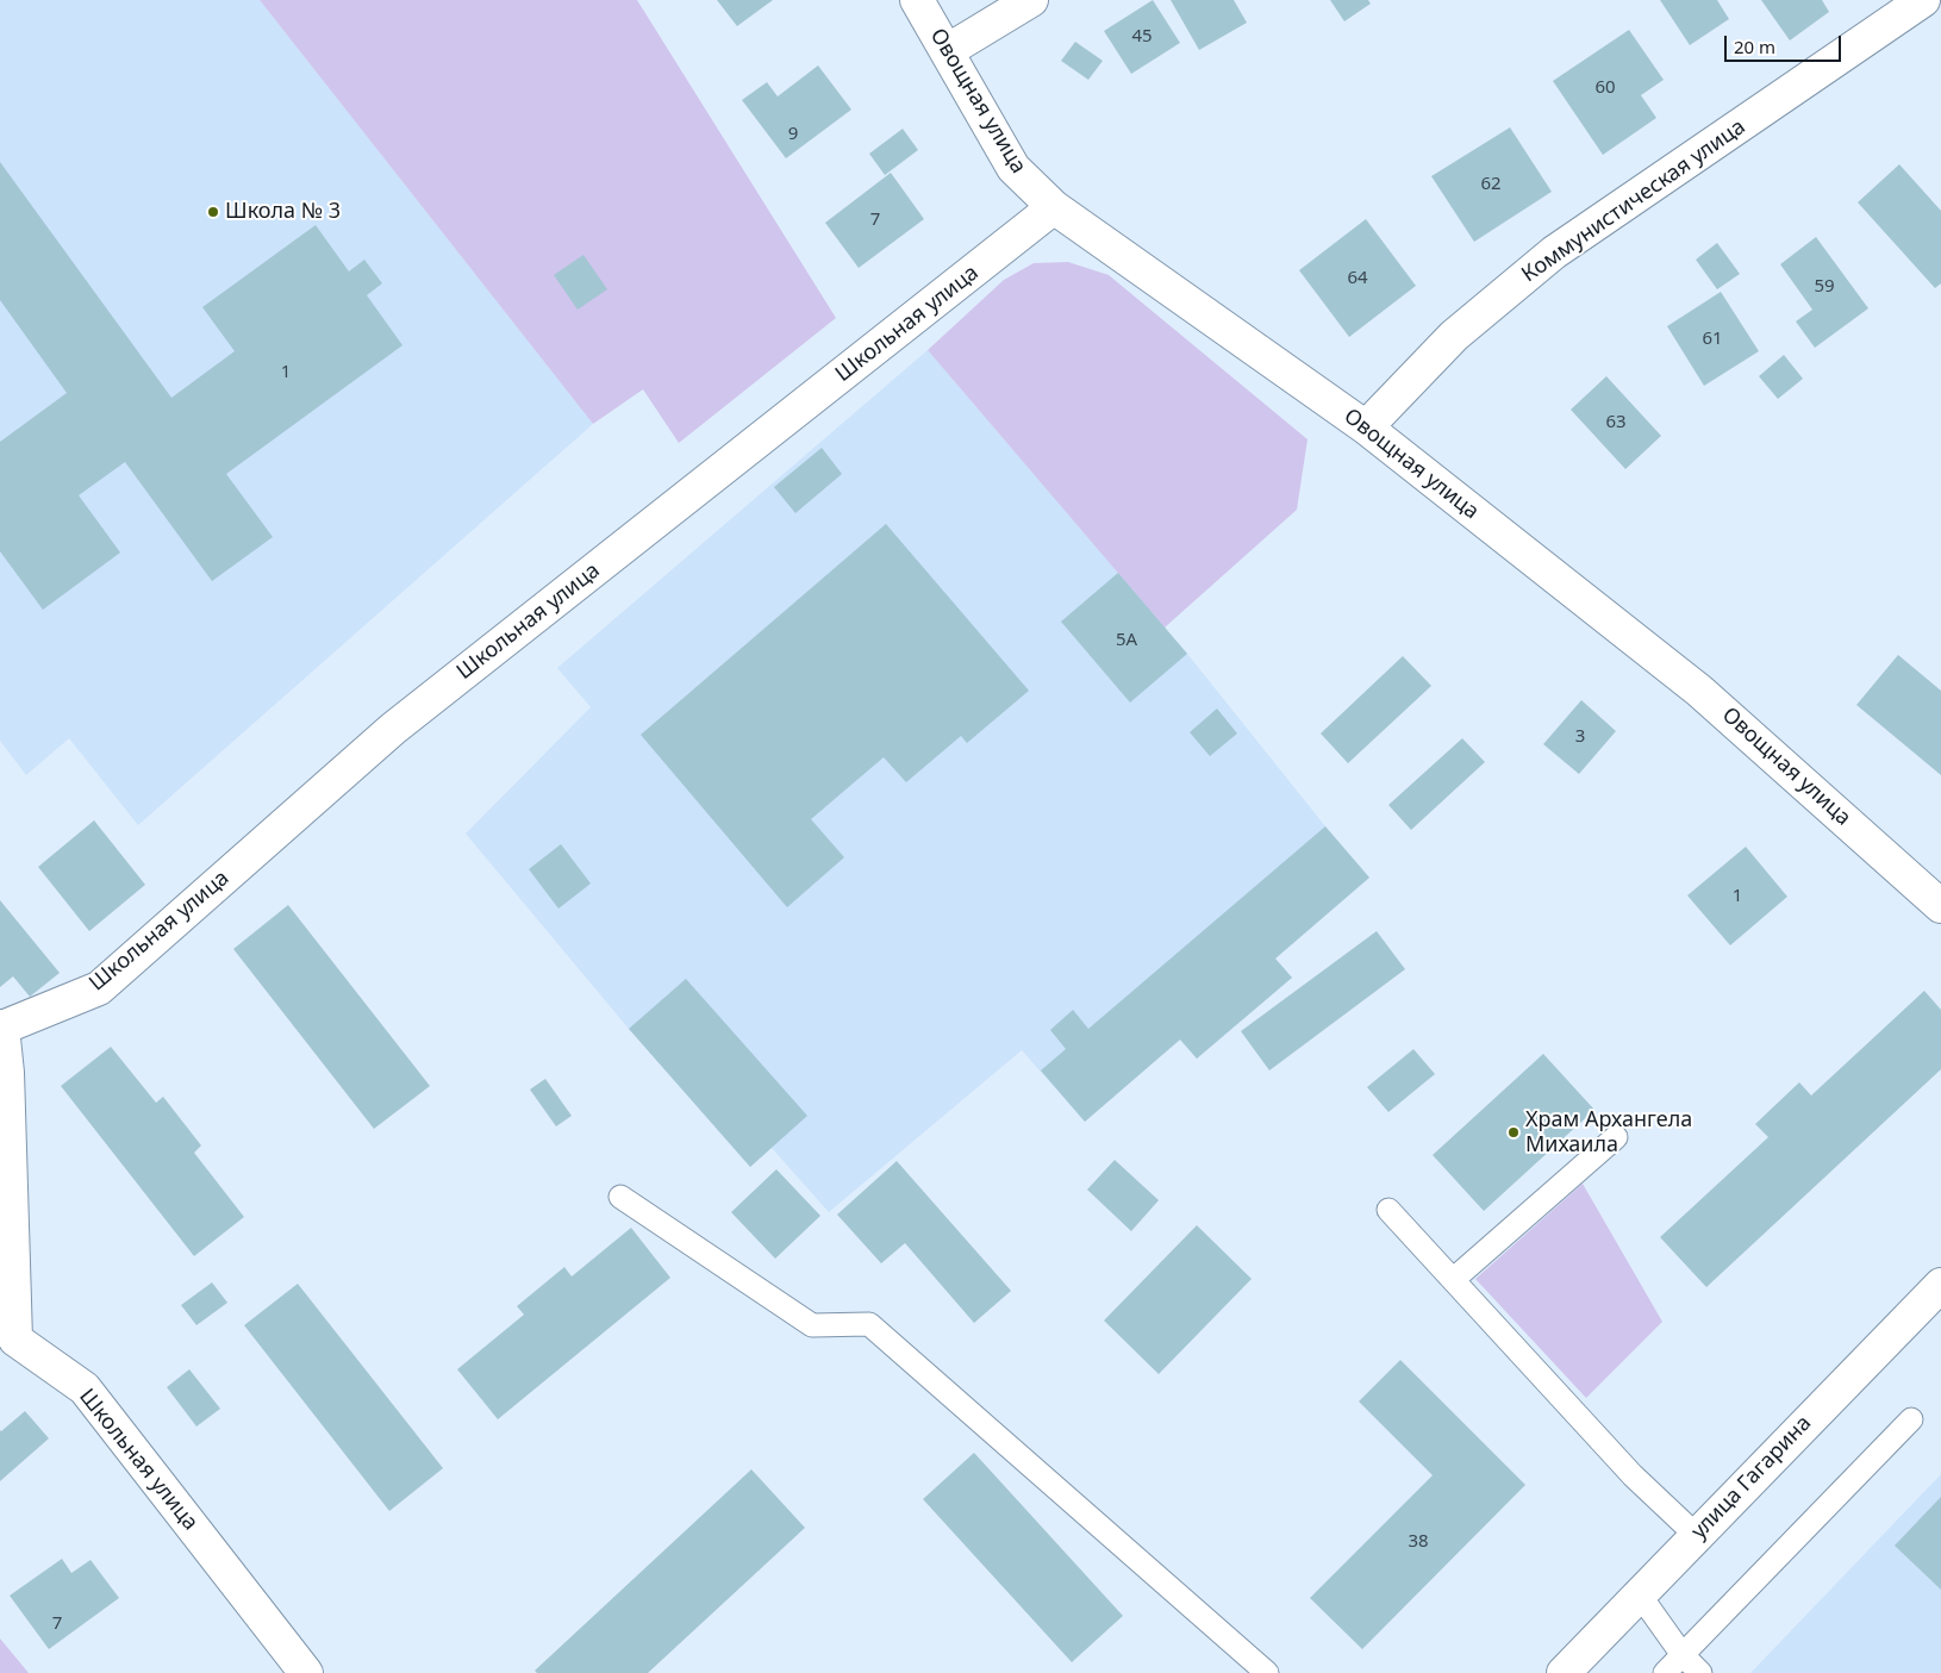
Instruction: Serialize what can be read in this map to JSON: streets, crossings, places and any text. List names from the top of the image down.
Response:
{
  "streets": {
    "street": [
      "Овощная улица",
      "Коммунистическая улица",
      "Школьная улица",
      "улица Гагарина"
    ]
  },
  "crossings": [
    ["Овощная улица", "Коммунистическая улица"],
    ["Овощная улица", "Школьная улица"]
  ],
  "places": ["Школа № 3", "Храм Архангела Михаила"],
  "house_numbers": [
    "45",
    "60",
    "9",
    "62",
    "7",
    "64",
    "59",
    "61",
    "1",
    "63",
    "5А",
    "3",
    "1",
    "38",
    "7"
  ],
  "scale_bar": "20 m"
}
